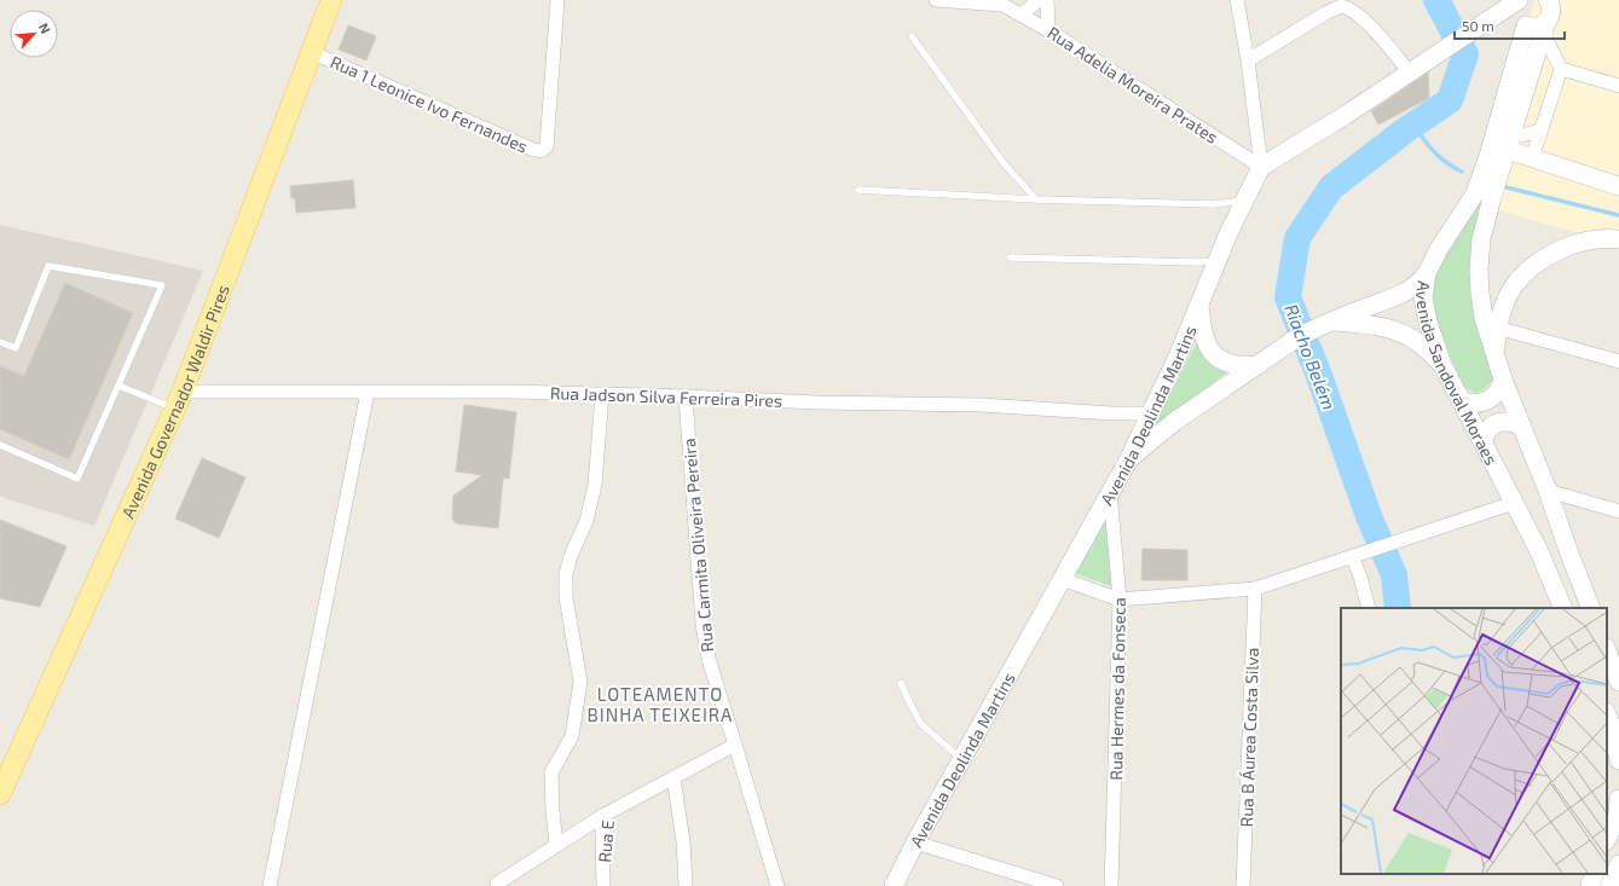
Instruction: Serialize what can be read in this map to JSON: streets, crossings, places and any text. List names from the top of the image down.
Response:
{
  "streets": {
    "main road": ["Avenida Sandoval Moraes", "Avenida Governador Waldir Pires", "Avenida Deolinda Martins"],
    "street": [
      "Rua Adelia Moreira Prates",
      "Rua 1 Leonice Ivo Fernandes",
      "Rua Jadson Silva Ferreira Pires",
      "Rua Carmita Oliveira Pereira",
      "Rua Hermes da Fonseca",
      "Rua B Áurea Costa Silva",
      "Rua E"
    ]
  },
  "crossings": [
    ["Rua Adelia Moreira Prates", "Avenida Deolinda Martins"],
    ["Rua 1 Leonice Ivo Fernandes", "Avenida Governador Waldir Pires"],
    ["Rua Jadson Silva Ferreira Pires", "Avenida Governador Waldir Pires"],
    ["Rua Jadson Silva Ferreira Pires", "Avenida Deolinda Martins"],
    ["Rua Jadson Silva Ferreira Pires", "Rua Carmita Oliveira Pereira"],
    ["Avenida Deolinda Martins", "Rua Hermes da Fonseca"],
    ["Rua Carmita Oliveira Pereira", "Rua E"]
  ],
  "districts": ["LOTEAMENTO BINHA TEIXEIRA"],
  "water": ["Riacho Belém"],
  "scale_bar": "50 m",
  "north": "top right"
}
